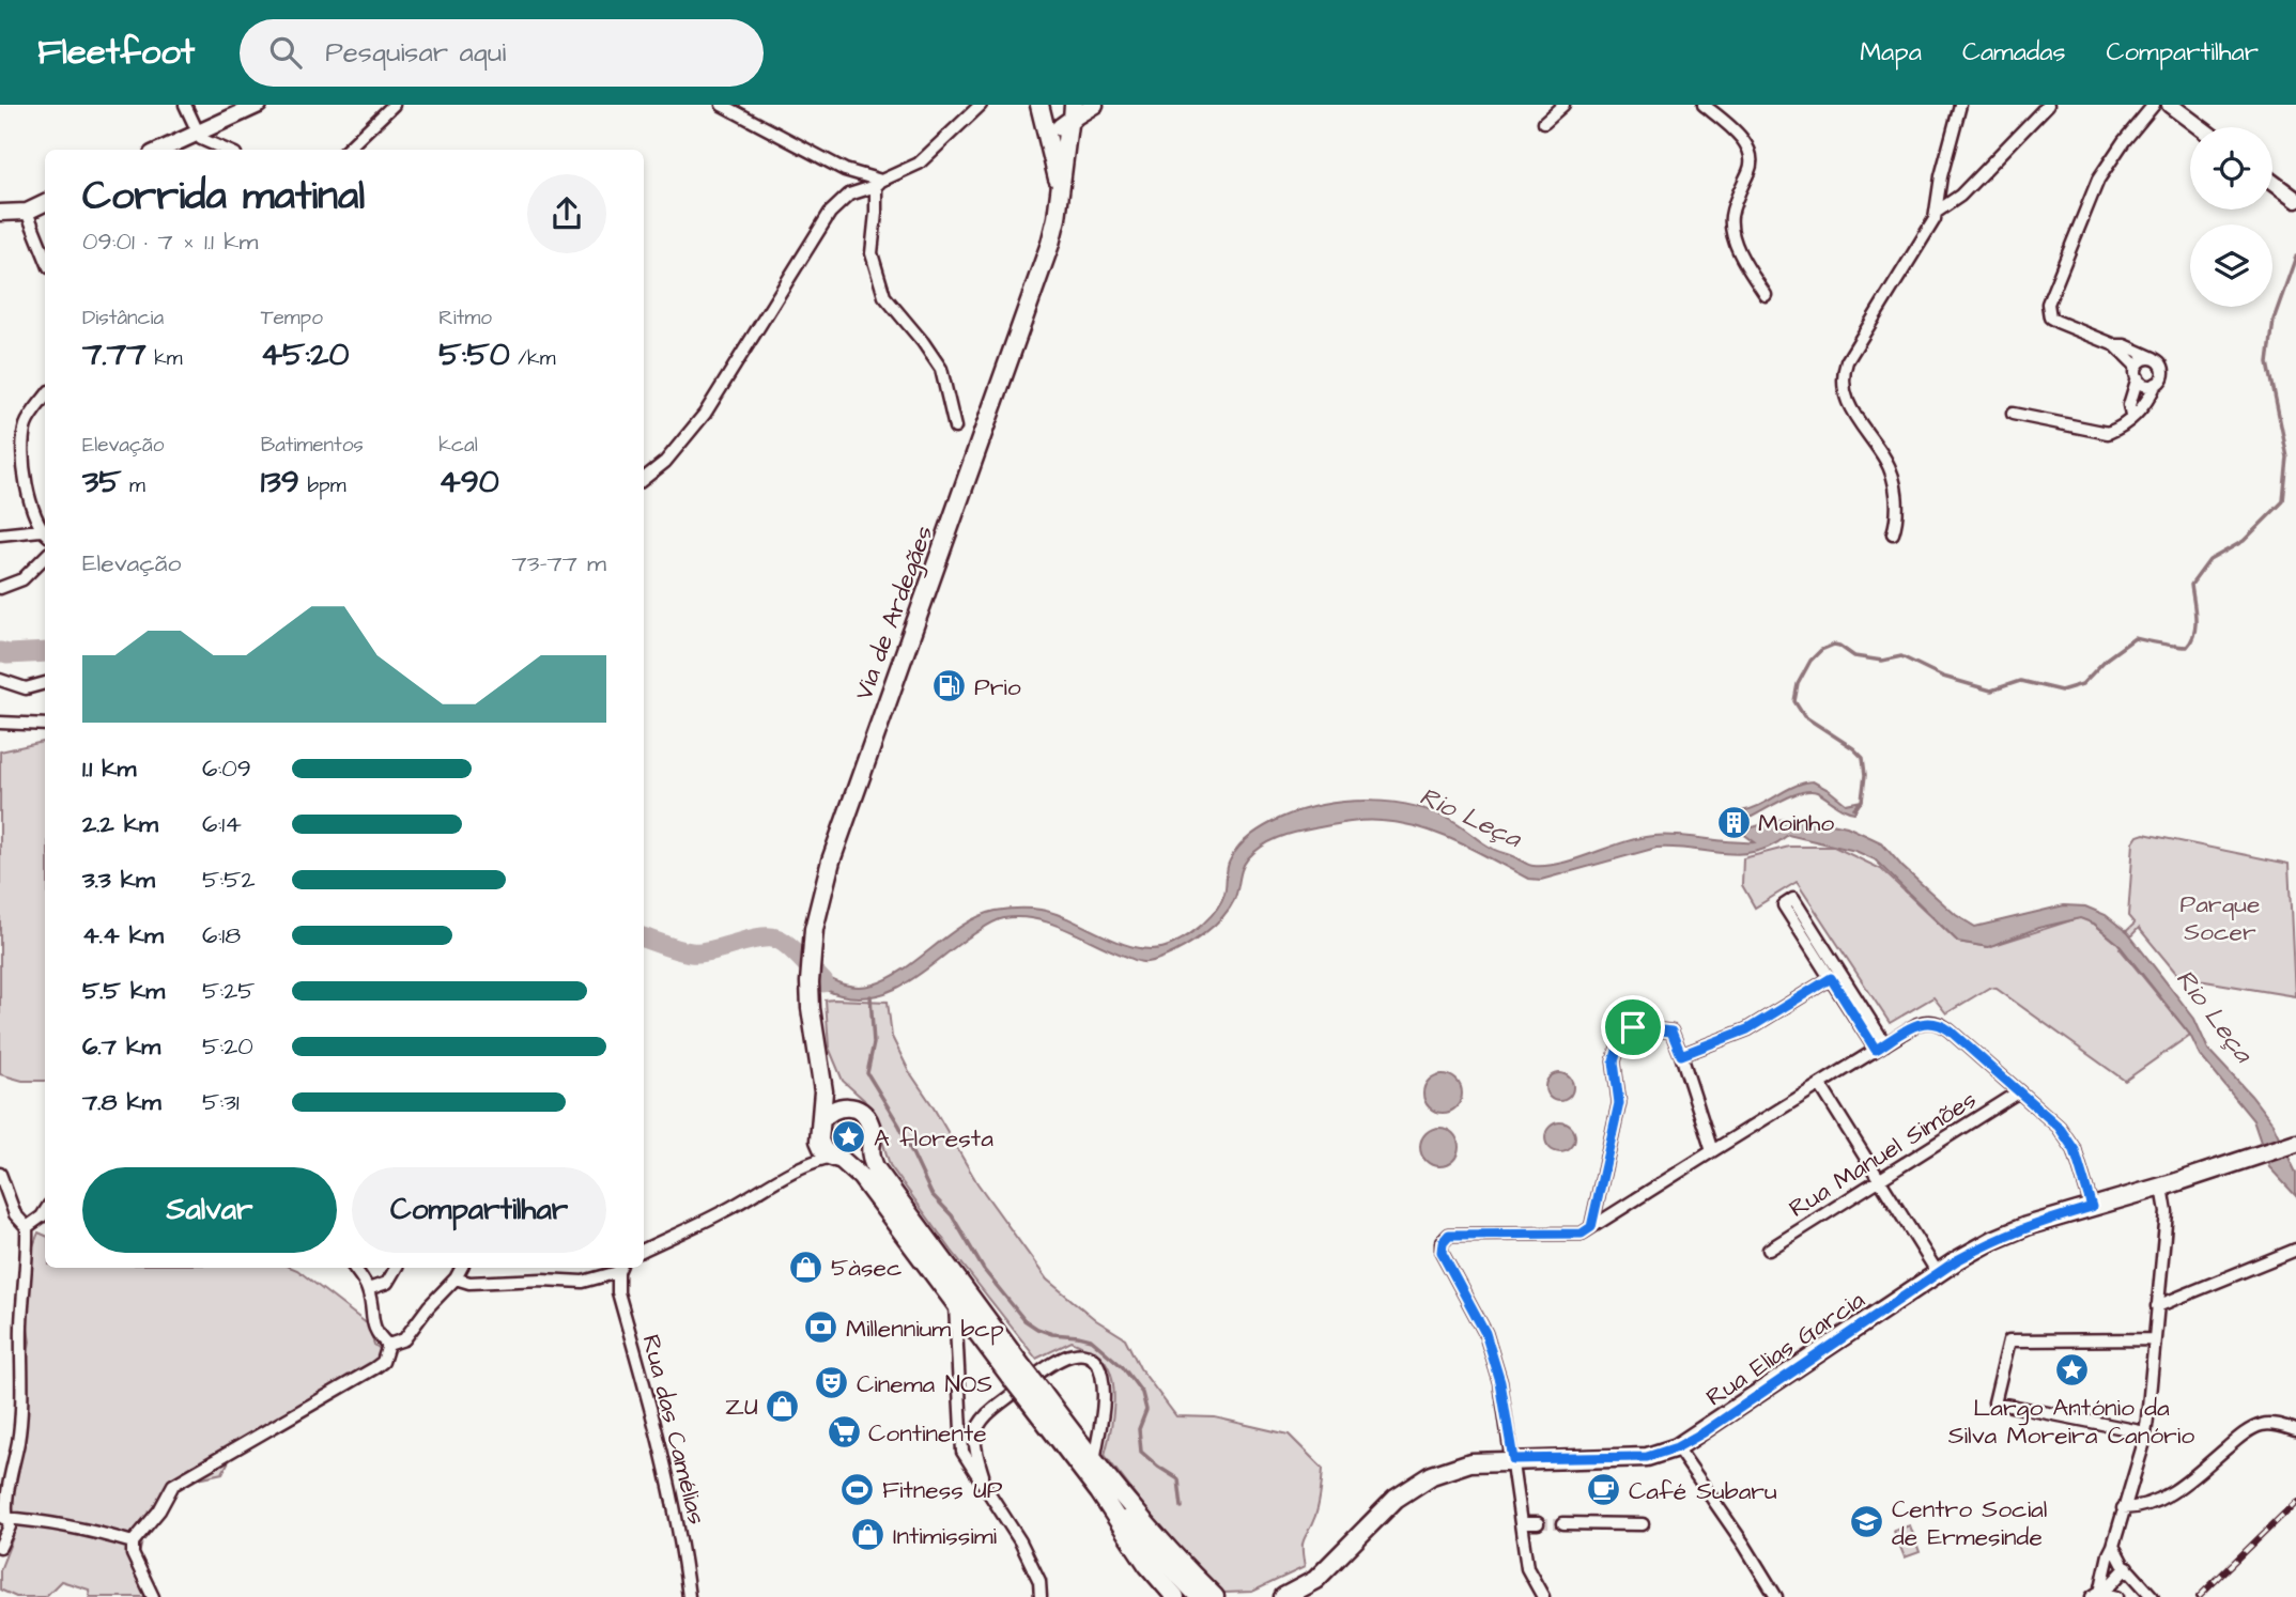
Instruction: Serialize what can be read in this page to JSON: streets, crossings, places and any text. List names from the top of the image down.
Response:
{
  "streets": {
    "main road": ["Via de Ardegães", "Rua Elias Garcia"],
    "street": ["Rua Manuel Simões", "Rua das Camélias"]
  },
  "water": ["Rio Leça"],
  "parks": ["Parque Socer"],
  "places": {
    "fuel station": ["Prio"],
    "building": ["Moinho"],
    "place": ["A floresta", "Largo António da Silva Moreira Canório"],
    "shop": ["5àsec", "ZU", "Intimissimi"],
    "bank": ["Millennium bcp"],
    "theatre": ["Cinema NOS"],
    "supermarket": ["Continente"],
    "sports": ["Fitness UP"],
    "cafe": ["Café Subaru"],
    "school or university": ["Centro Social de Ermesinde"]
  },
  "page": {
    "header": "Fleetfoot",
    "search": "Pesquisar aqui",
    "nav": ["Mapa", "Camadas", "Compartilhar"],
    "heading": ["Corrida matinal", "09:01 · 7 × 1.1 km"],
    "stats": [
      ["Distância", "7.77 km"],
      ["Tempo", "45:20"],
      ["Ritmo", "5:50 /km"],
      ["Elevação", "35 m"],
      ["Batimentos", "139 bpm"],
      ["kcal", "490"]
    ],
    "chart": ["Elevação", "73–77 m"],
    "list": [
      {
        "name": "1.1 km",
        "note": "6:09"
      },
      {
        "name": "2.2 km",
        "note": "6:14"
      },
      {
        "name": "3.3 km",
        "note": "5:52"
      },
      {
        "name": "4.4 km",
        "note": "6:18"
      },
      {
        "name": "5.5 km",
        "note": "5:25"
      },
      {
        "name": "6.7 km",
        "note": "5:20"
      },
      {
        "name": "7.8 km",
        "note": "5:31"
      }
    ],
    "buttons": ["Salvar", "Compartilhar"]
  }
}
